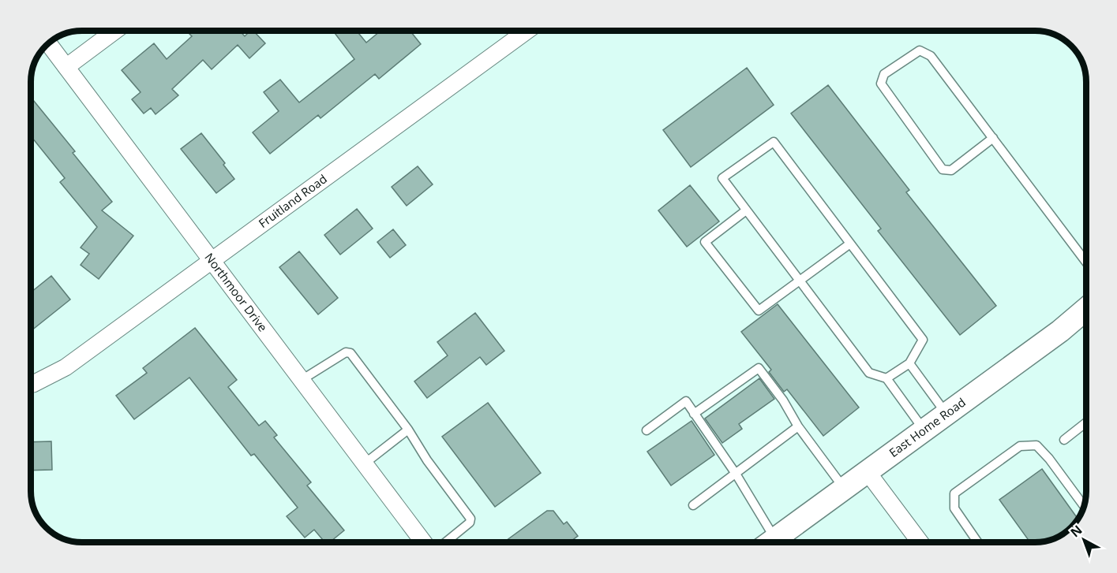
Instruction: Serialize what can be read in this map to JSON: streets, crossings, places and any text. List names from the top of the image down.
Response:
{
  "streets": {
    "street": ["Fruitland Road", "Northmoor Drive", "East Home Road"]
  },
  "crossings": [
    ["Fruitland Road", "Northmoor Drive"]
  ],
  "north": "top left"
}
